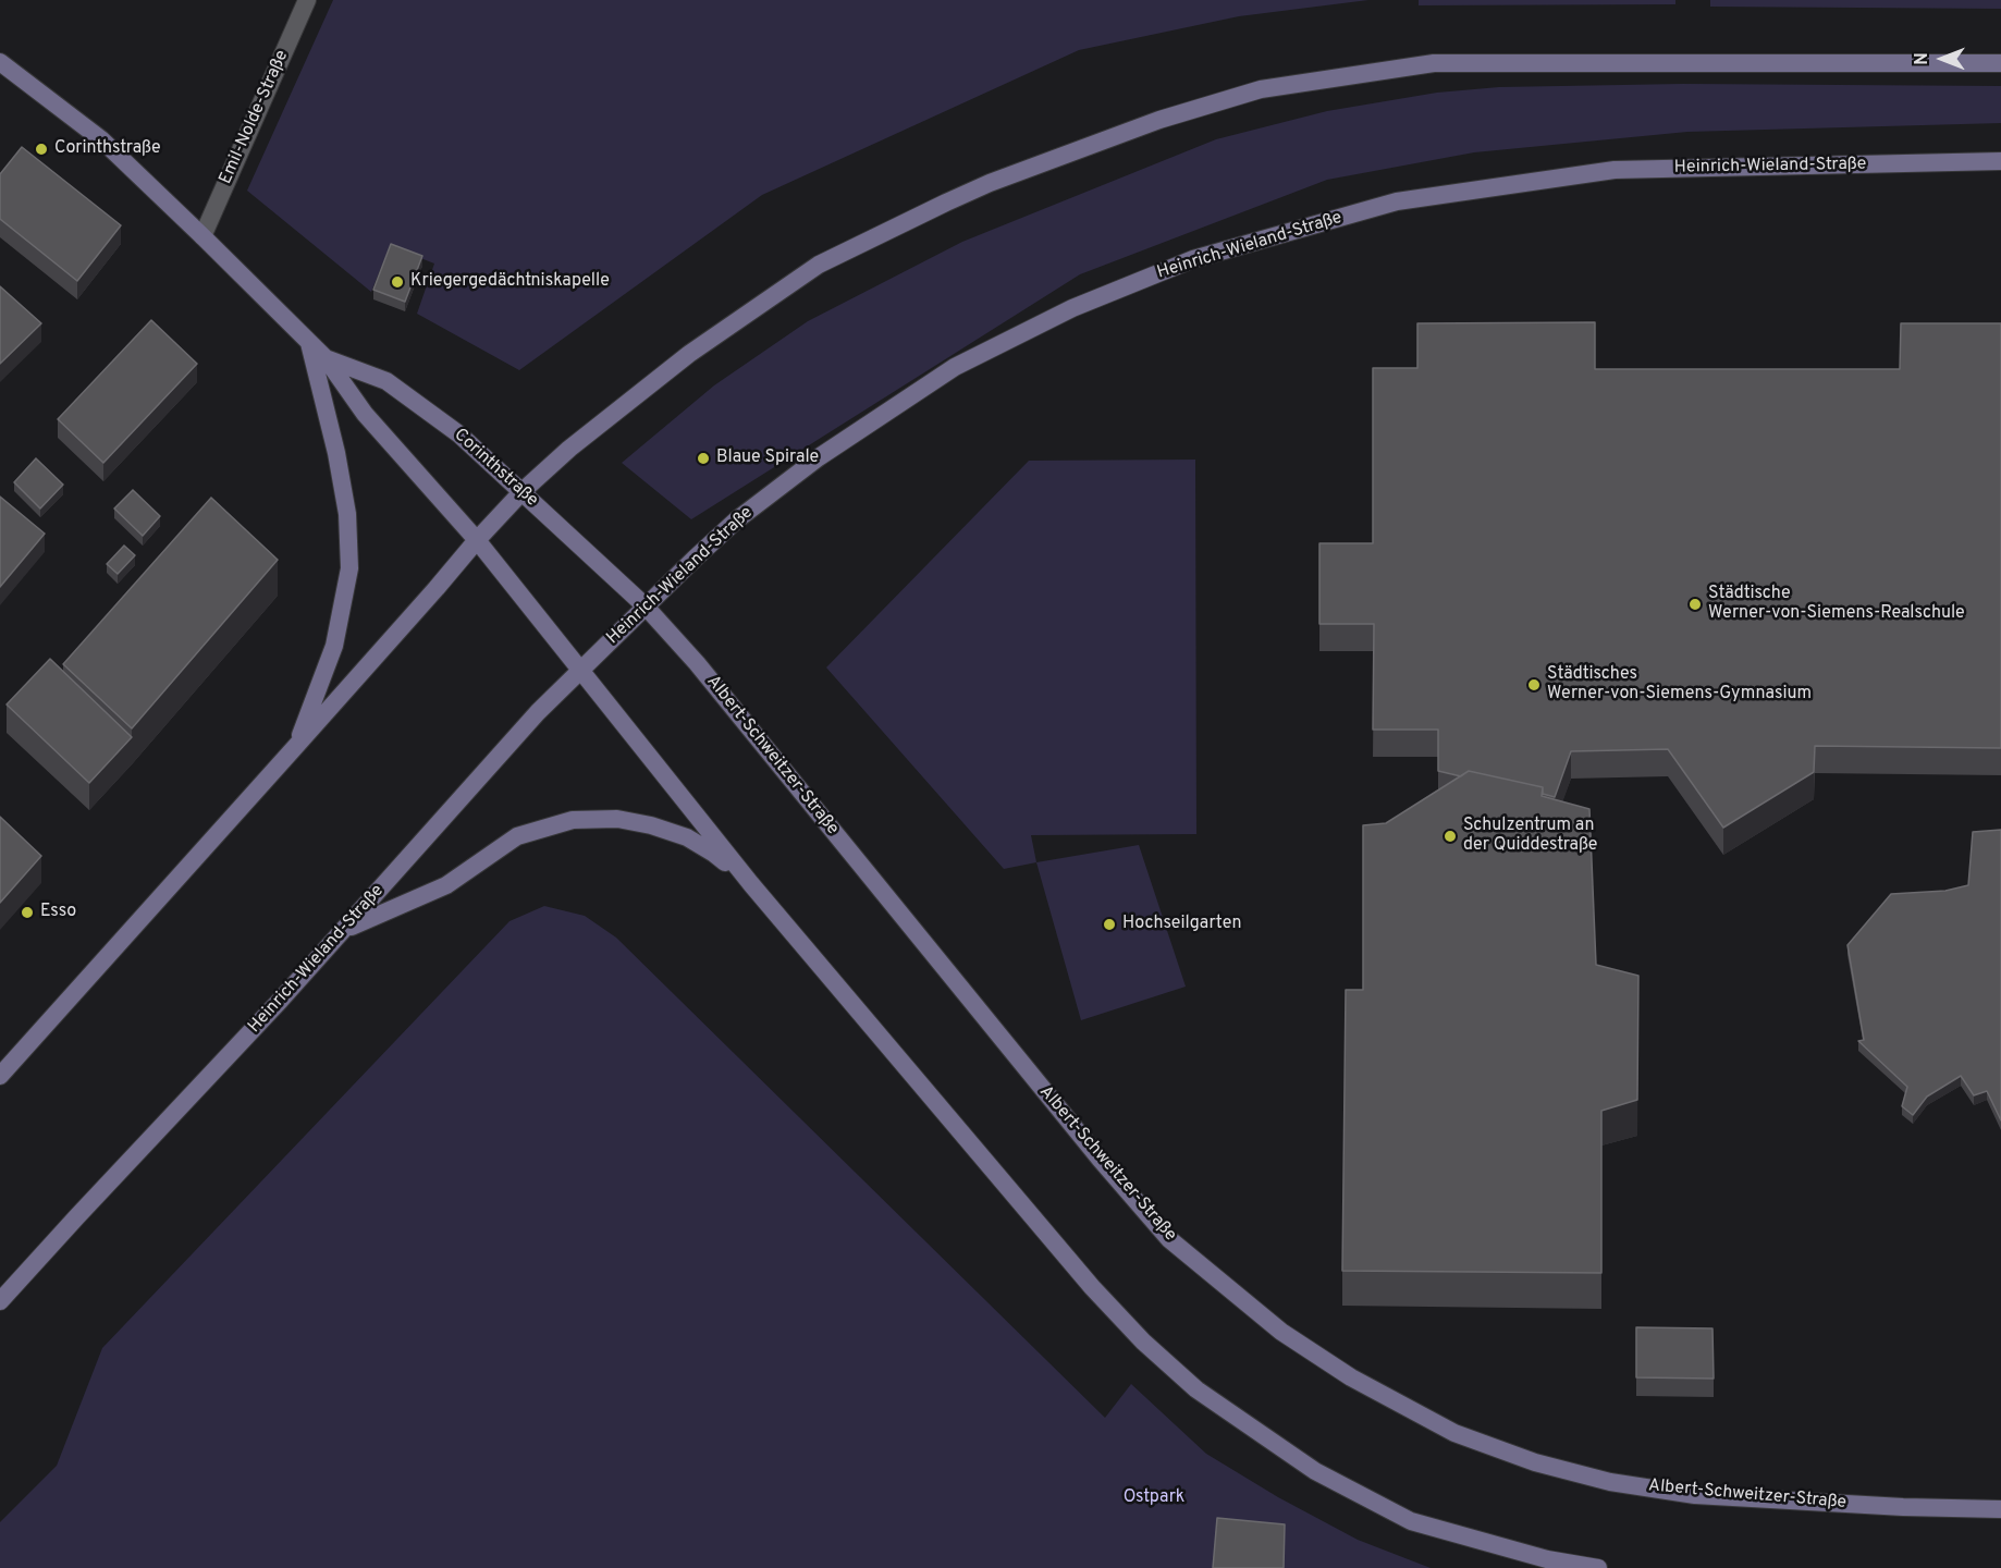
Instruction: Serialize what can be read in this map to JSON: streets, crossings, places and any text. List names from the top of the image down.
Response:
{
  "streets": {
    "main road": ["Heinrich-Wieland-Straße", "Corinthstraße", "Albert-Schweitzer-Straße"],
    "street": ["Emil-Nolde-Straße"]
  },
  "crossings": [
    ["Emil-Nolde-Straße", "Corinthstraße"],
    ["Heinrich-Wieland-Straße", "Corinthstraße"],
    ["Heinrich-Wieland-Straße", "Albert-Schweitzer-Straße"],
    ["Corinthstraße", "Albert-Schweitzer-Straße"]
  ],
  "parks": ["Ostpark"],
  "places": [
    "Corinthstraße",
    "Kriegergedächtniskapelle",
    "Blaue Spirale",
    "Städtische Werner-von-Siemens-Realschule",
    "Städtisches Werner-von-Siemens-Gymnasium",
    "Schulzentrum an der Quiddestraße",
    "Esso",
    "Hochseilgarten"
  ],
  "north": "left"
}
